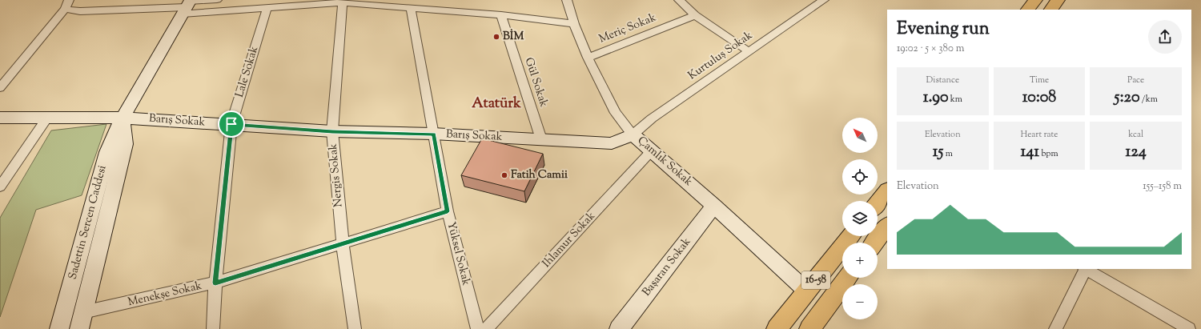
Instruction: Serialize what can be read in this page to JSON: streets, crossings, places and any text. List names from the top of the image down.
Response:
{
  "streets": {
    "main road": ["16-58"],
    "street": [
      "Meriç Sokak",
      "Kurtuluş Sokak",
      "Lale Sokak",
      "Gül Sokak",
      "Barış Sokak",
      "Çamlık Sokak",
      "Nergis Sokak",
      "Sadettin Sercen Caddesi",
      "Ihlamur Sokak",
      "Yüksel Sokak",
      "Başaran Sokak",
      "Menekşe Sokak"
    ]
  },
  "crossings": [
    ["Meriç Sokak", "Çamlık Sokak"],
    ["Kurtuluş Sokak", "Barış Sokak"],
    ["Kurtuluş Sokak", "Çamlık Sokak"],
    ["Lale Sokak", "Barış Sokak"],
    ["Lale Sokak", "Menekşe Sokak"],
    ["Gül Sokak", "Barış Sokak"],
    ["Barış Sokak", "Çamlık Sokak"],
    ["Barış Sokak", "Nergis Sokak"],
    ["Barış Sokak", "Sadettin Sercen Caddesi"],
    ["Barış Sokak", "Yüksel Sokak"],
    ["Çamlık Sokak", "Ihlamur Sokak"],
    ["Çamlık Sokak", "Başaran Sokak"],
    ["Çamlık Sokak", "16-58"],
    ["Nergis Sokak", "Menekşe Sokak"],
    ["Sadettin Sercen Caddesi", "Menekşe Sokak"],
    ["Yüksel Sokak", "Menekşe Sokak"]
  ],
  "districts": ["Atatürk"],
  "places": ["BİM", "Fatih Camii"],
  "north": "top left",
  "page": {
    "heading": ["Evening run", "19:02 · 5 × 380 m"],
    "stats": [
      ["Distance", "1.90 km"],
      ["Time", "10:08"],
      ["Pace", "5:20 /km"],
      ["Elevation", "15 m"],
      ["Heart rate", "141 bpm"],
      ["kcal", "124"]
    ],
    "map_buttons": ["+", "−"],
    "chart": ["Elevation", "155–158 m"]
  }
}
